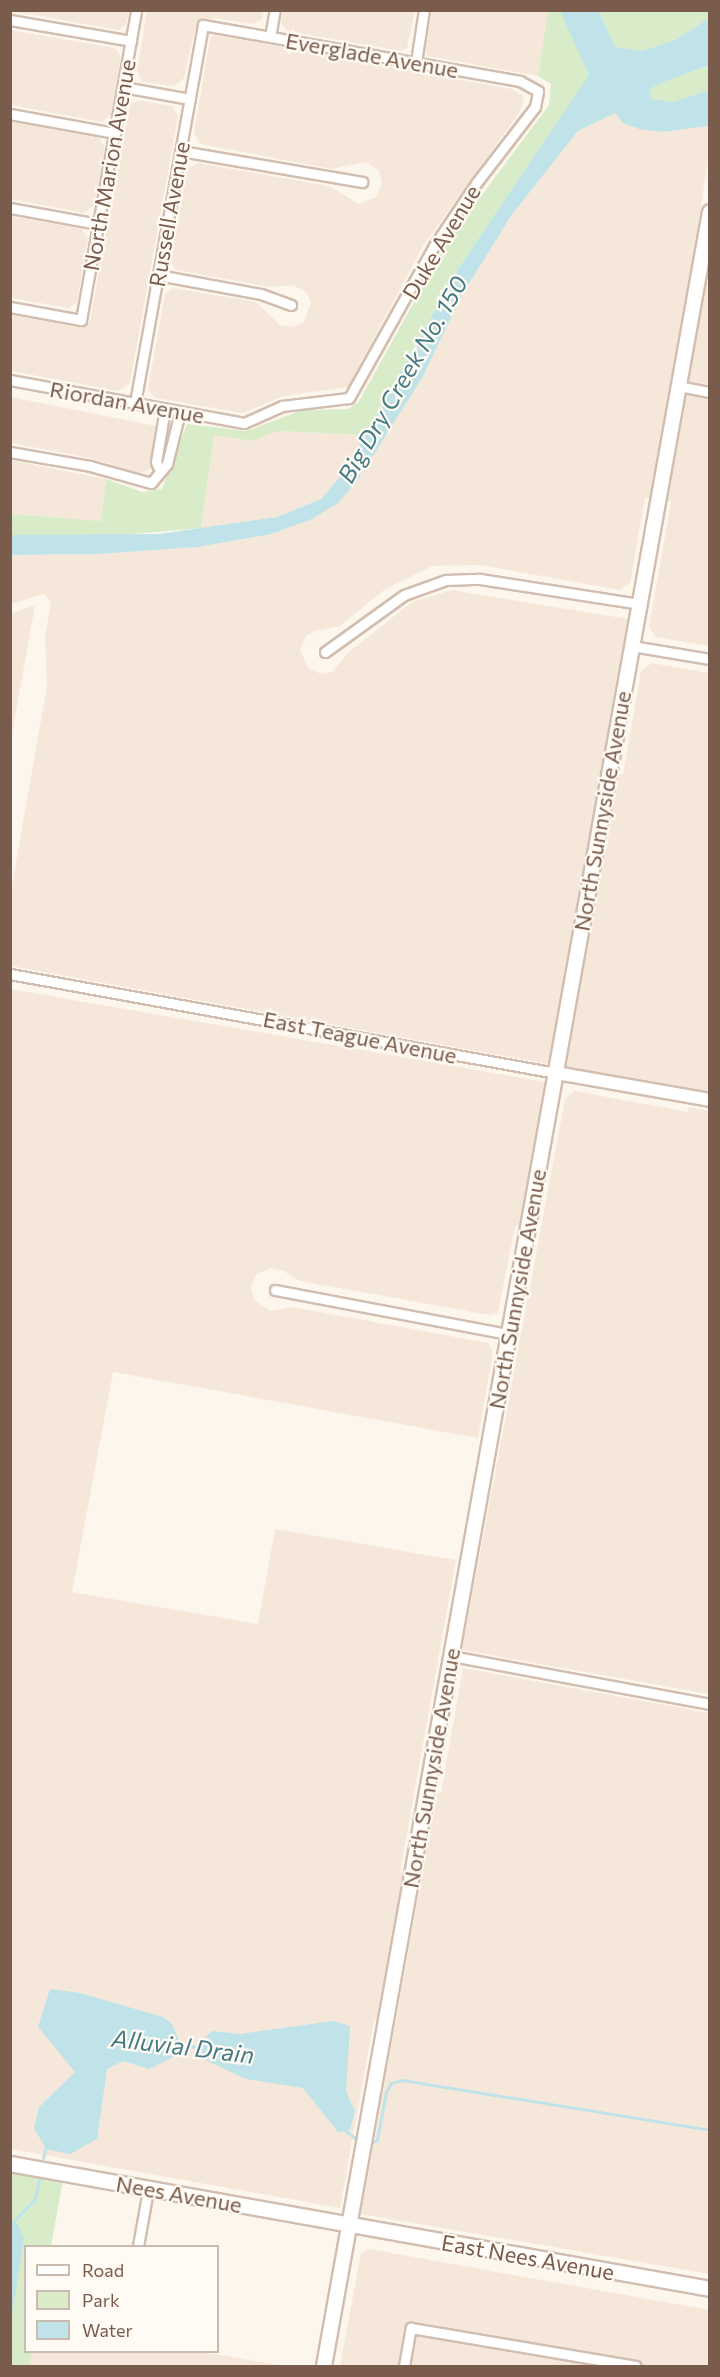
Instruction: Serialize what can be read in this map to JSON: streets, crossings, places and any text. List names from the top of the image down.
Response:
{
  "streets": {
    "main road": ["North Sunnyside Avenue", "Nees Avenue", "East Nees Avenue"],
    "street": [
      "Everglade Avenue",
      "North Marion Avenue",
      "Russell Avenue",
      "Duke Avenue",
      "Riordan Avenue",
      "East Teague Avenue"
    ]
  },
  "crossings": [
    ["Everglade Avenue", "Russell Avenue"],
    ["Everglade Avenue", "Duke Avenue"],
    ["Russell Avenue", "Riordan Avenue"],
    ["Duke Avenue", "Riordan Avenue"],
    ["North Sunnyside Avenue", "East Teague Avenue"],
    ["North Sunnyside Avenue", "Nees Avenue"],
    ["North Sunnyside Avenue", "East Nees Avenue"],
    ["Nees Avenue", "East Nees Avenue"]
  ],
  "water": ["Big Dry Creek No. 150", "Alluvial Drain"],
  "legend": ["Road", "Park", "Water"]
}
